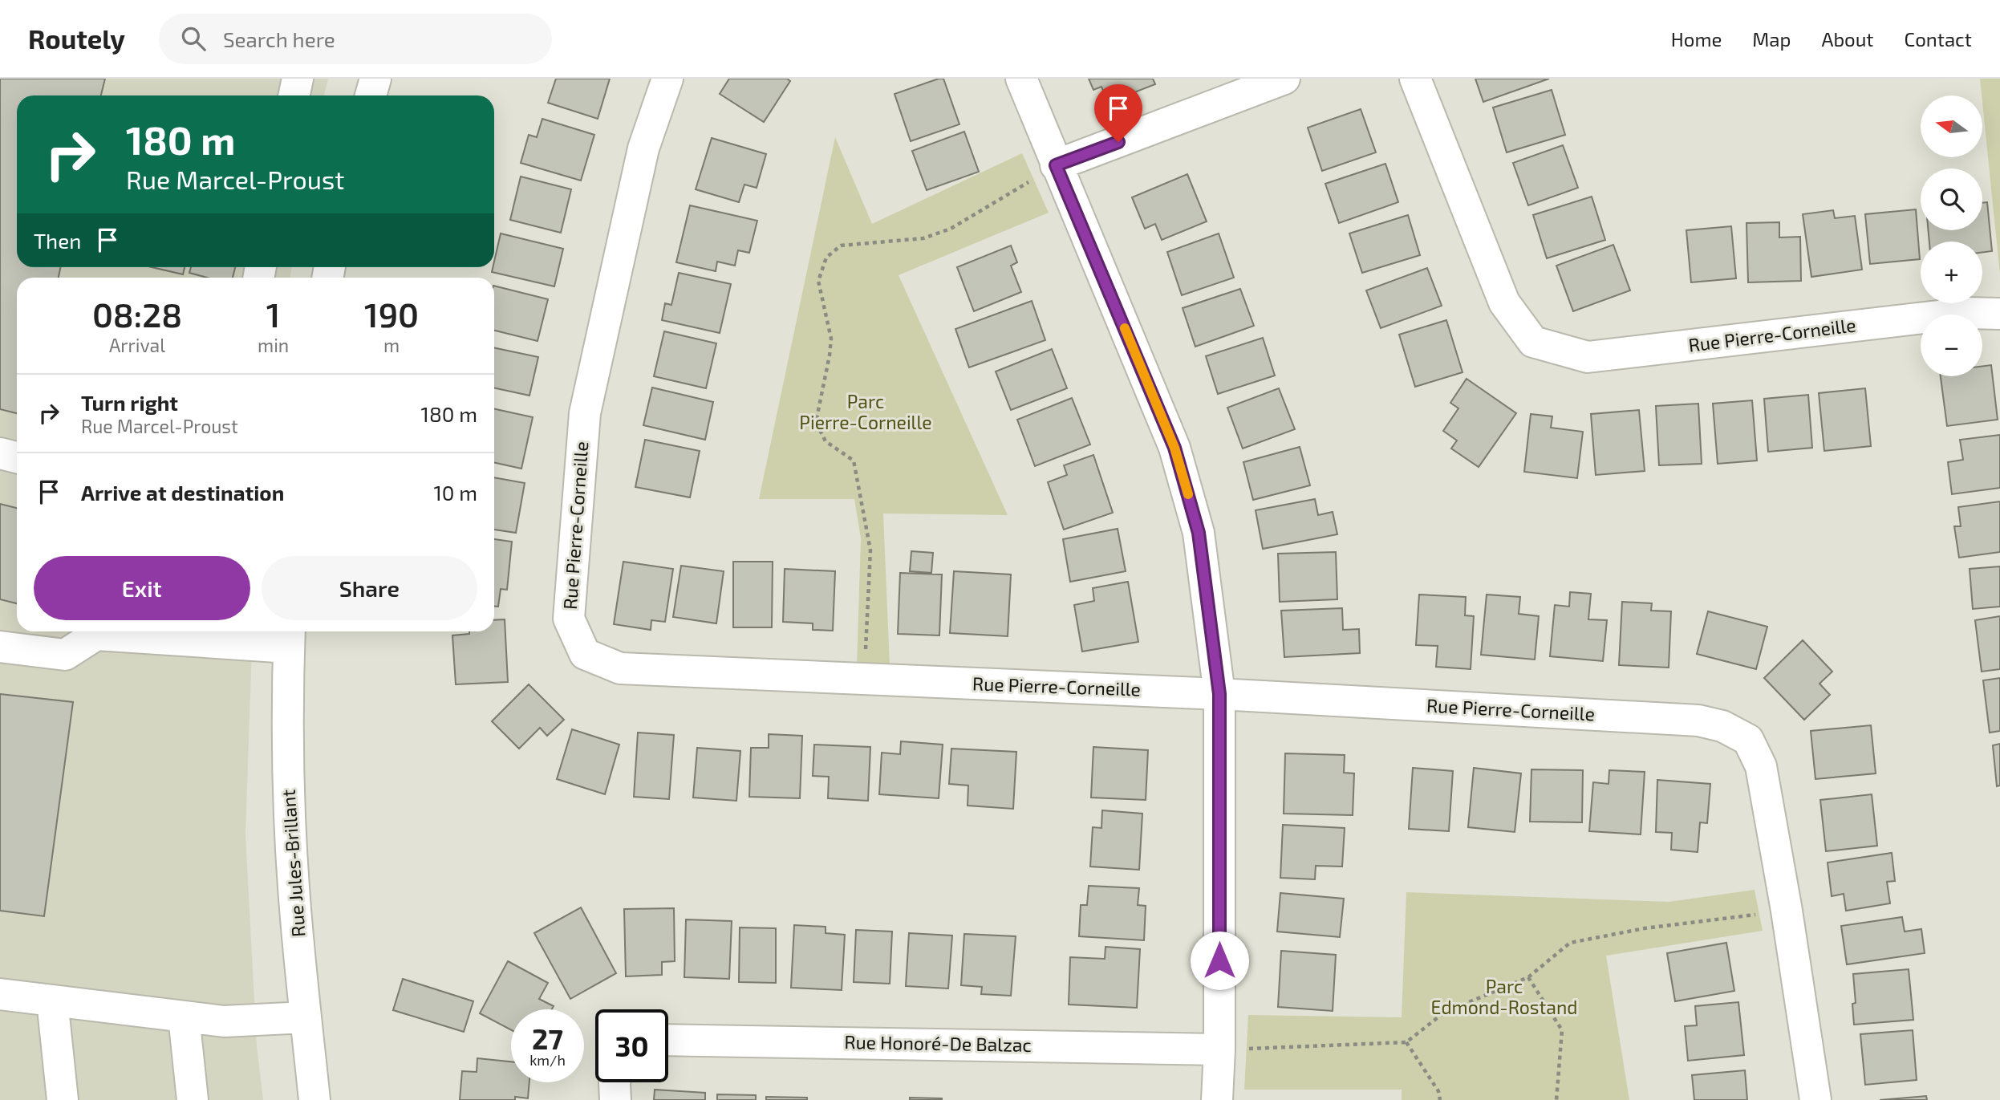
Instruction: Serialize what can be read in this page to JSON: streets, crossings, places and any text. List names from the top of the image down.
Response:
{
  "streets": {
    "street": ["Rue Pierre-Corneille", "Rue Jules-Brillant", "Rue Honoré-De Balzac"]
  },
  "parks": ["Parc Pierre-Corneille", "Parc Edmond-Rostand"],
  "north": "left",
  "page": {
    "header": "Routely",
    "search": "Search here",
    "nav": [
      "Home",
      "Map",
      "About",
      "Contact"
    ],
    "map_buttons": ["+", "−"],
    "turn": ["180 m", "Rue Marcel-Proust"],
    "then": "Then",
    "eta": [
      "08:28",
      "Arrival",
      "1",
      "min",
      "190",
      "m"
    ],
    "list": [
      {
        "name": "Turn right",
        "note": "Rue Marcel-Proust",
        "value": "180 m"
      },
      {
        "name": "Arrive at destination",
        "value": "10 m"
      }
    ],
    "buttons": ["Exit", "Share"],
    "speed": "27 km/h",
    "limit": "30"
  }
}
